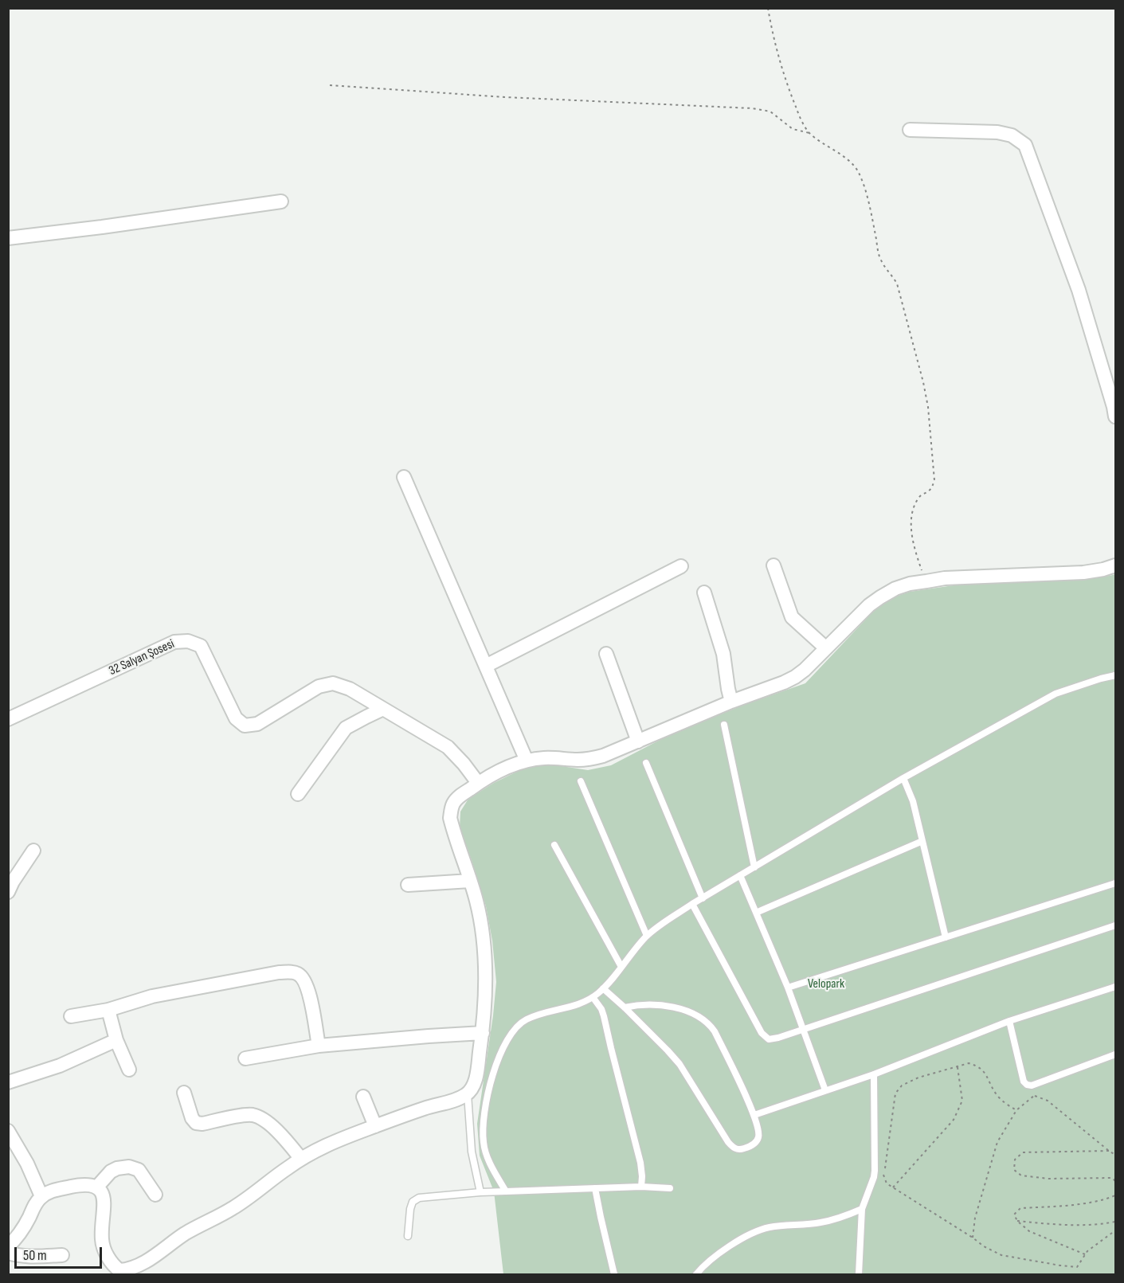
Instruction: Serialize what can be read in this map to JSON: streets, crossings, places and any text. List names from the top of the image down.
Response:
{
  "streets": {
    "street": ["32 Salyan Şosesi"]
  },
  "parks": ["Velopark"],
  "scale_bar": "50 m"
}
